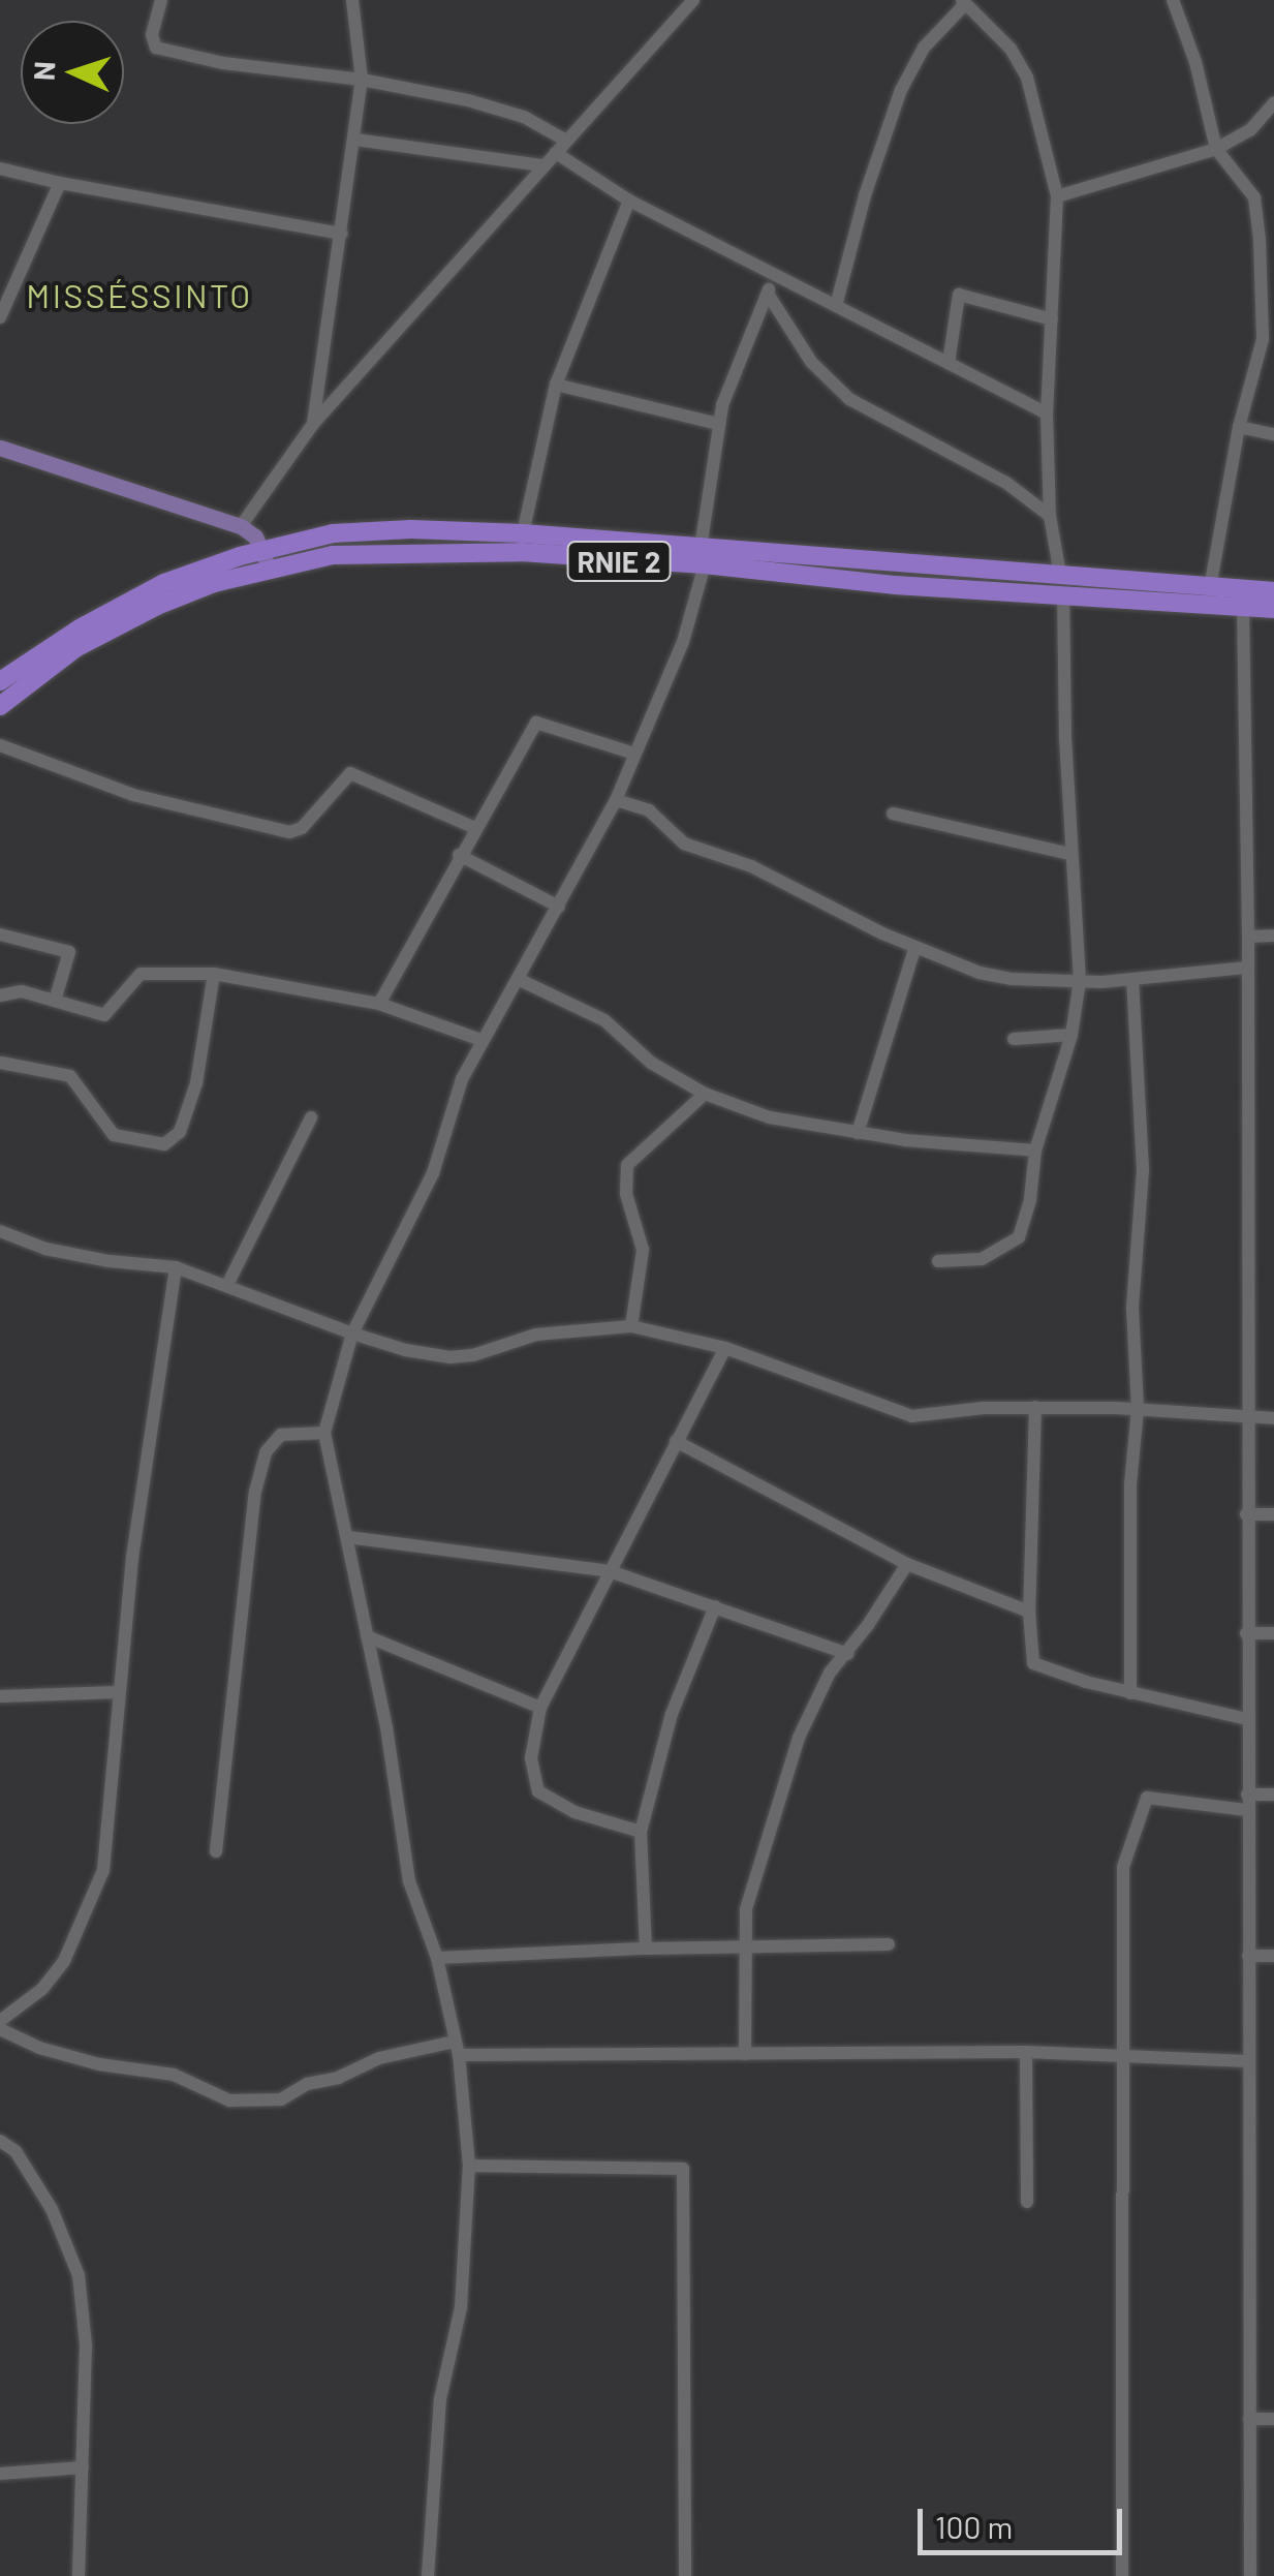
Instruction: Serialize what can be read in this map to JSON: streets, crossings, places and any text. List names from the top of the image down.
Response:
{
  "streets": {
    "highway": ["RNIE 2"]
  },
  "districts": ["MISSÉSSINTO"],
  "scale_bar": "100 m",
  "north": "left"
}
